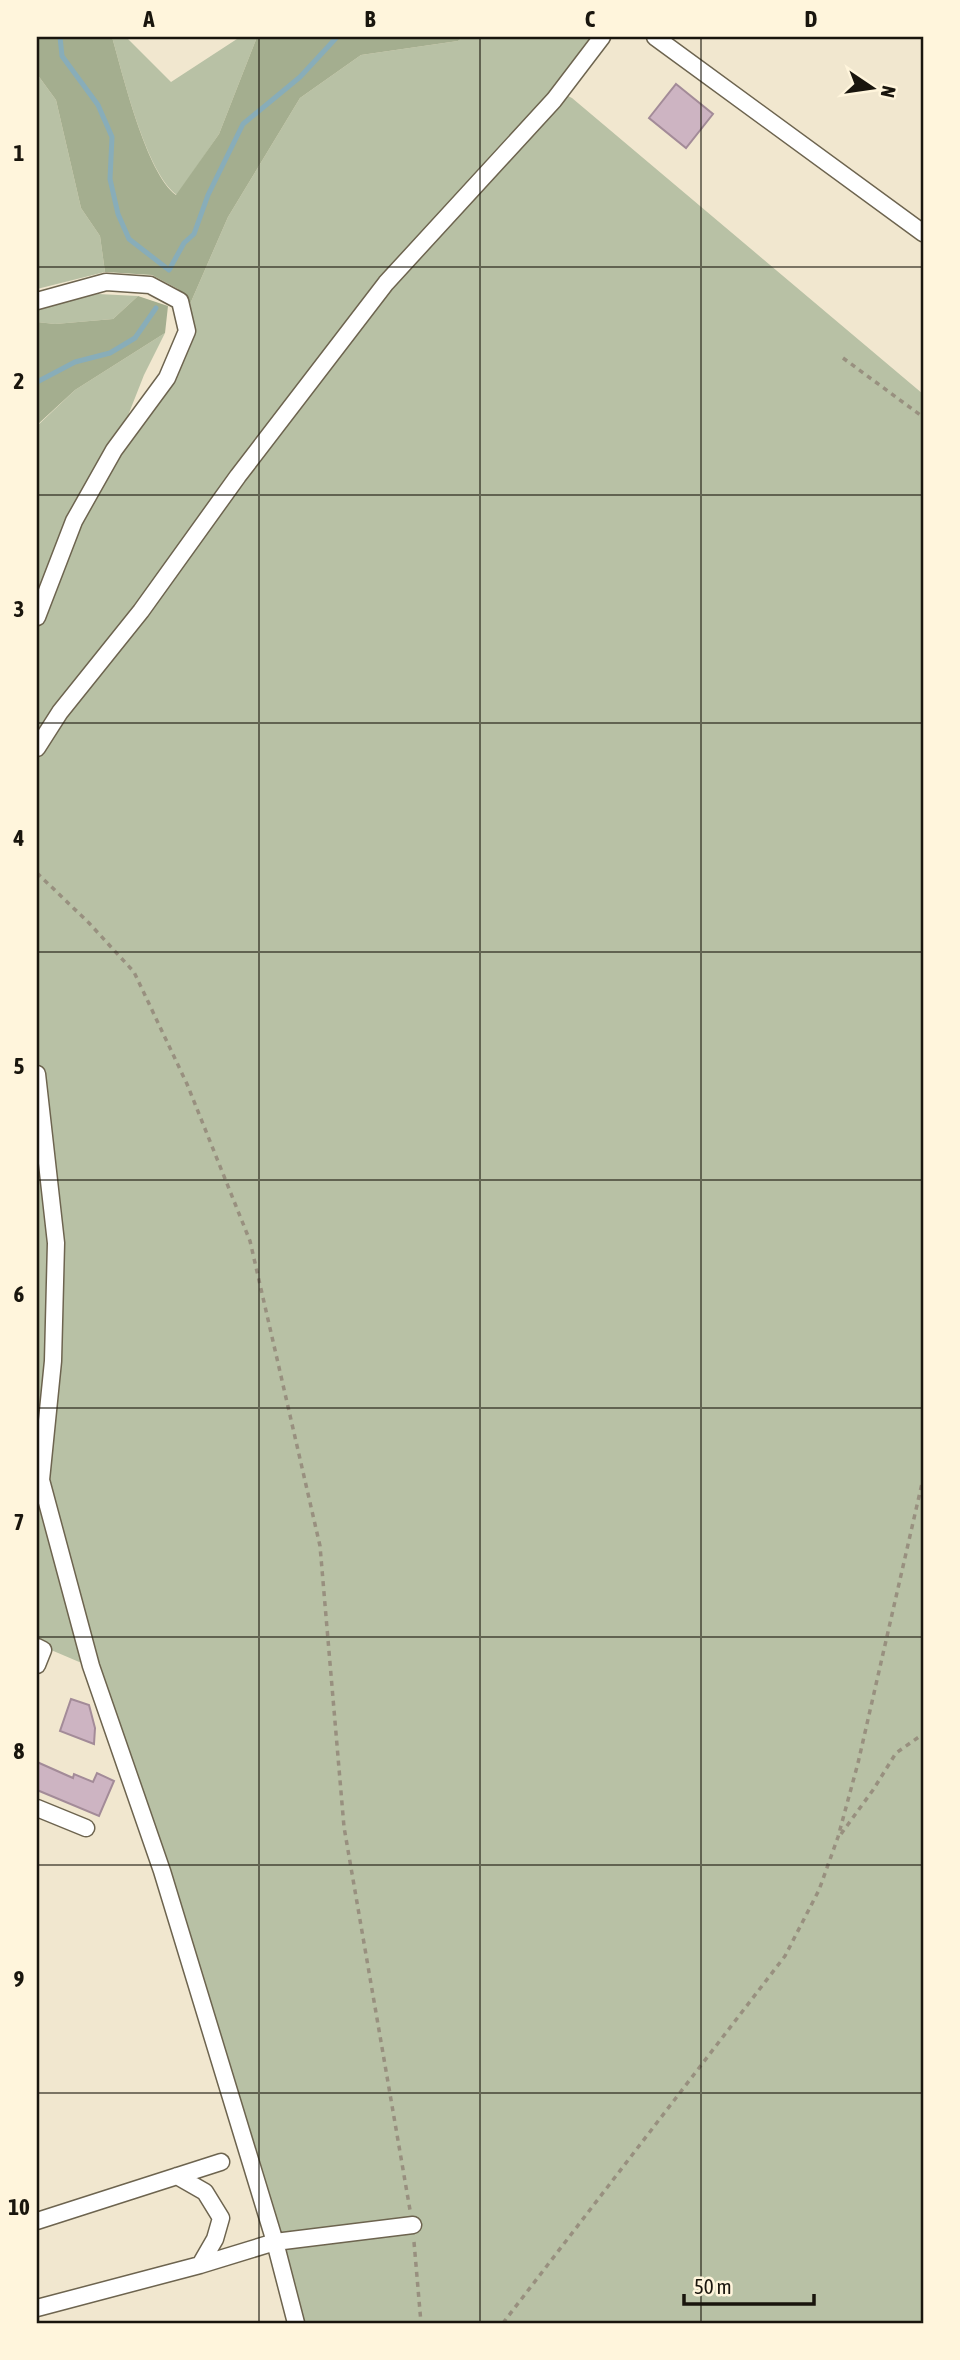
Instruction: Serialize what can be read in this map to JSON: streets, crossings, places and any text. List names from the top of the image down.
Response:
{
  "scale_bar": "50 m",
  "north": "right",
  "grid": {
    "columns": [
      "A",
      "B",
      "C",
      "D"
    ],
    "rows": [
      "1",
      "2",
      "3",
      "4",
      "5",
      "6",
      "7",
      "8",
      "9",
      "10"
    ]
  }
}
